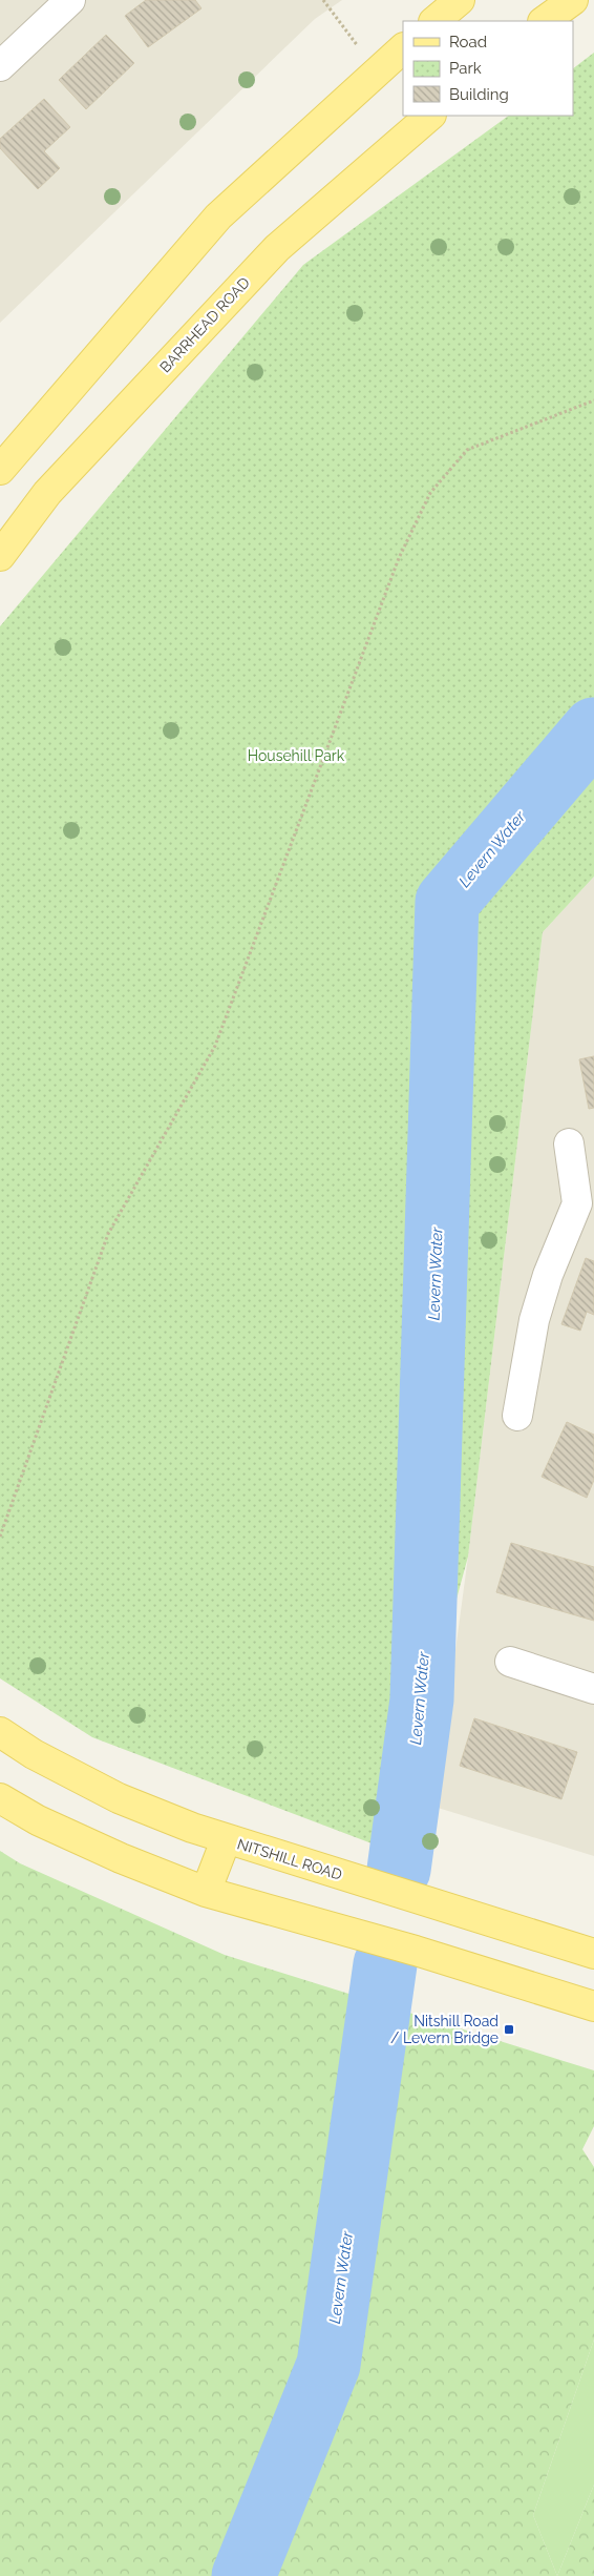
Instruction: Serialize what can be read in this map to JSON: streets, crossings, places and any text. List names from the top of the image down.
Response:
{
  "streets": {
    "main road": ["BARRHEAD ROAD", "NITSHILL ROAD"]
  },
  "water": ["Levern Water"],
  "parks": ["Househill Park"],
  "places": {
    "transit": ["Nitshill Road / Levern Bridge"]
  },
  "legend": ["Road", "Park", "Building"]
}
